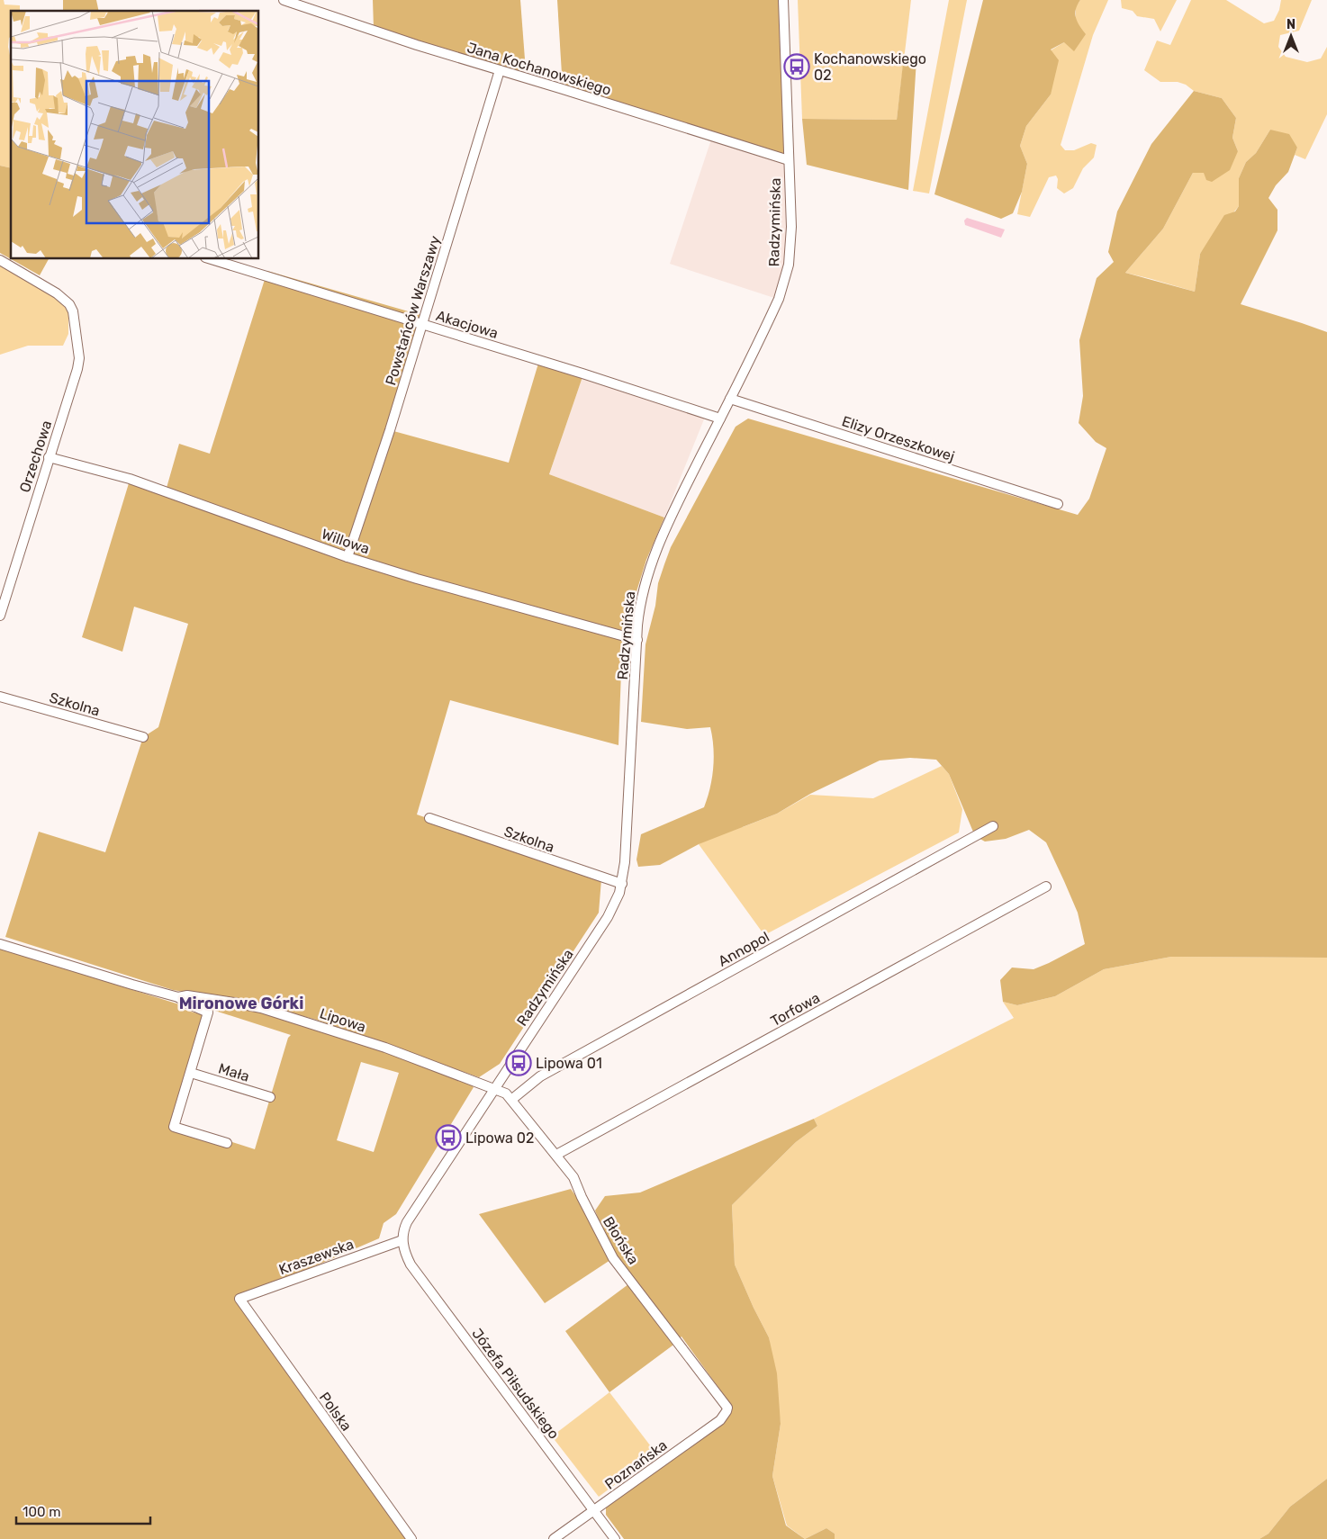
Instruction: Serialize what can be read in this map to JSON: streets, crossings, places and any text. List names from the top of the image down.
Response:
{
  "streets": {
    "street": [
      "Jana Kochanowskiego",
      "Radzymińska",
      "Powstańców Warszawy",
      "Akacjowa",
      "Elizy Orzeszkowej",
      "Orzechowa",
      "Willowa",
      "Szkolna",
      "Annopol",
      "Torfowa",
      "Lipowa",
      "Mała",
      "Błońska",
      "Kraszewska",
      "Józefa Piłsudskiego",
      "Polska",
      "Poznańska"
    ]
  },
  "crossings": [
    ["Jana Kochanowskiego", "Radzymińska"],
    ["Jana Kochanowskiego", "Powstańców Warszawy"],
    ["Radzymińska", "Akacjowa"],
    ["Radzymińska", "Elizy Orzeszkowej"],
    ["Radzymińska", "Willowa"],
    ["Radzymińska", "Szkolna"],
    ["Radzymińska", "Lipowa"],
    ["Radzymińska", "Błońska"],
    ["Radzymińska", "Kraszewska"],
    ["Radzymińska", "Józefa Piłsudskiego"],
    ["Powstańców Warszawy", "Akacjowa"],
    ["Powstańców Warszawy", "Willowa"],
    ["Orzechowa", "Willowa"],
    ["Annopol", "Błońska"],
    ["Torfowa", "Błońska"],
    ["Lipowa", "Mała"],
    ["Lipowa", "Błońska"],
    ["Błońska", "Poznańska"],
    ["Kraszewska", "Józefa Piłsudskiego"],
    ["Kraszewska", "Polska"],
    ["Józefa Piłsudskiego", "Poznańska"]
  ],
  "districts": ["Mironowe Górki"],
  "places": {
    "bus stop": ["Kochanowskiego 02", "Lipowa 01", "Lipowa 02"]
  },
  "scale_bar": "100 m",
  "north": "top"
}
